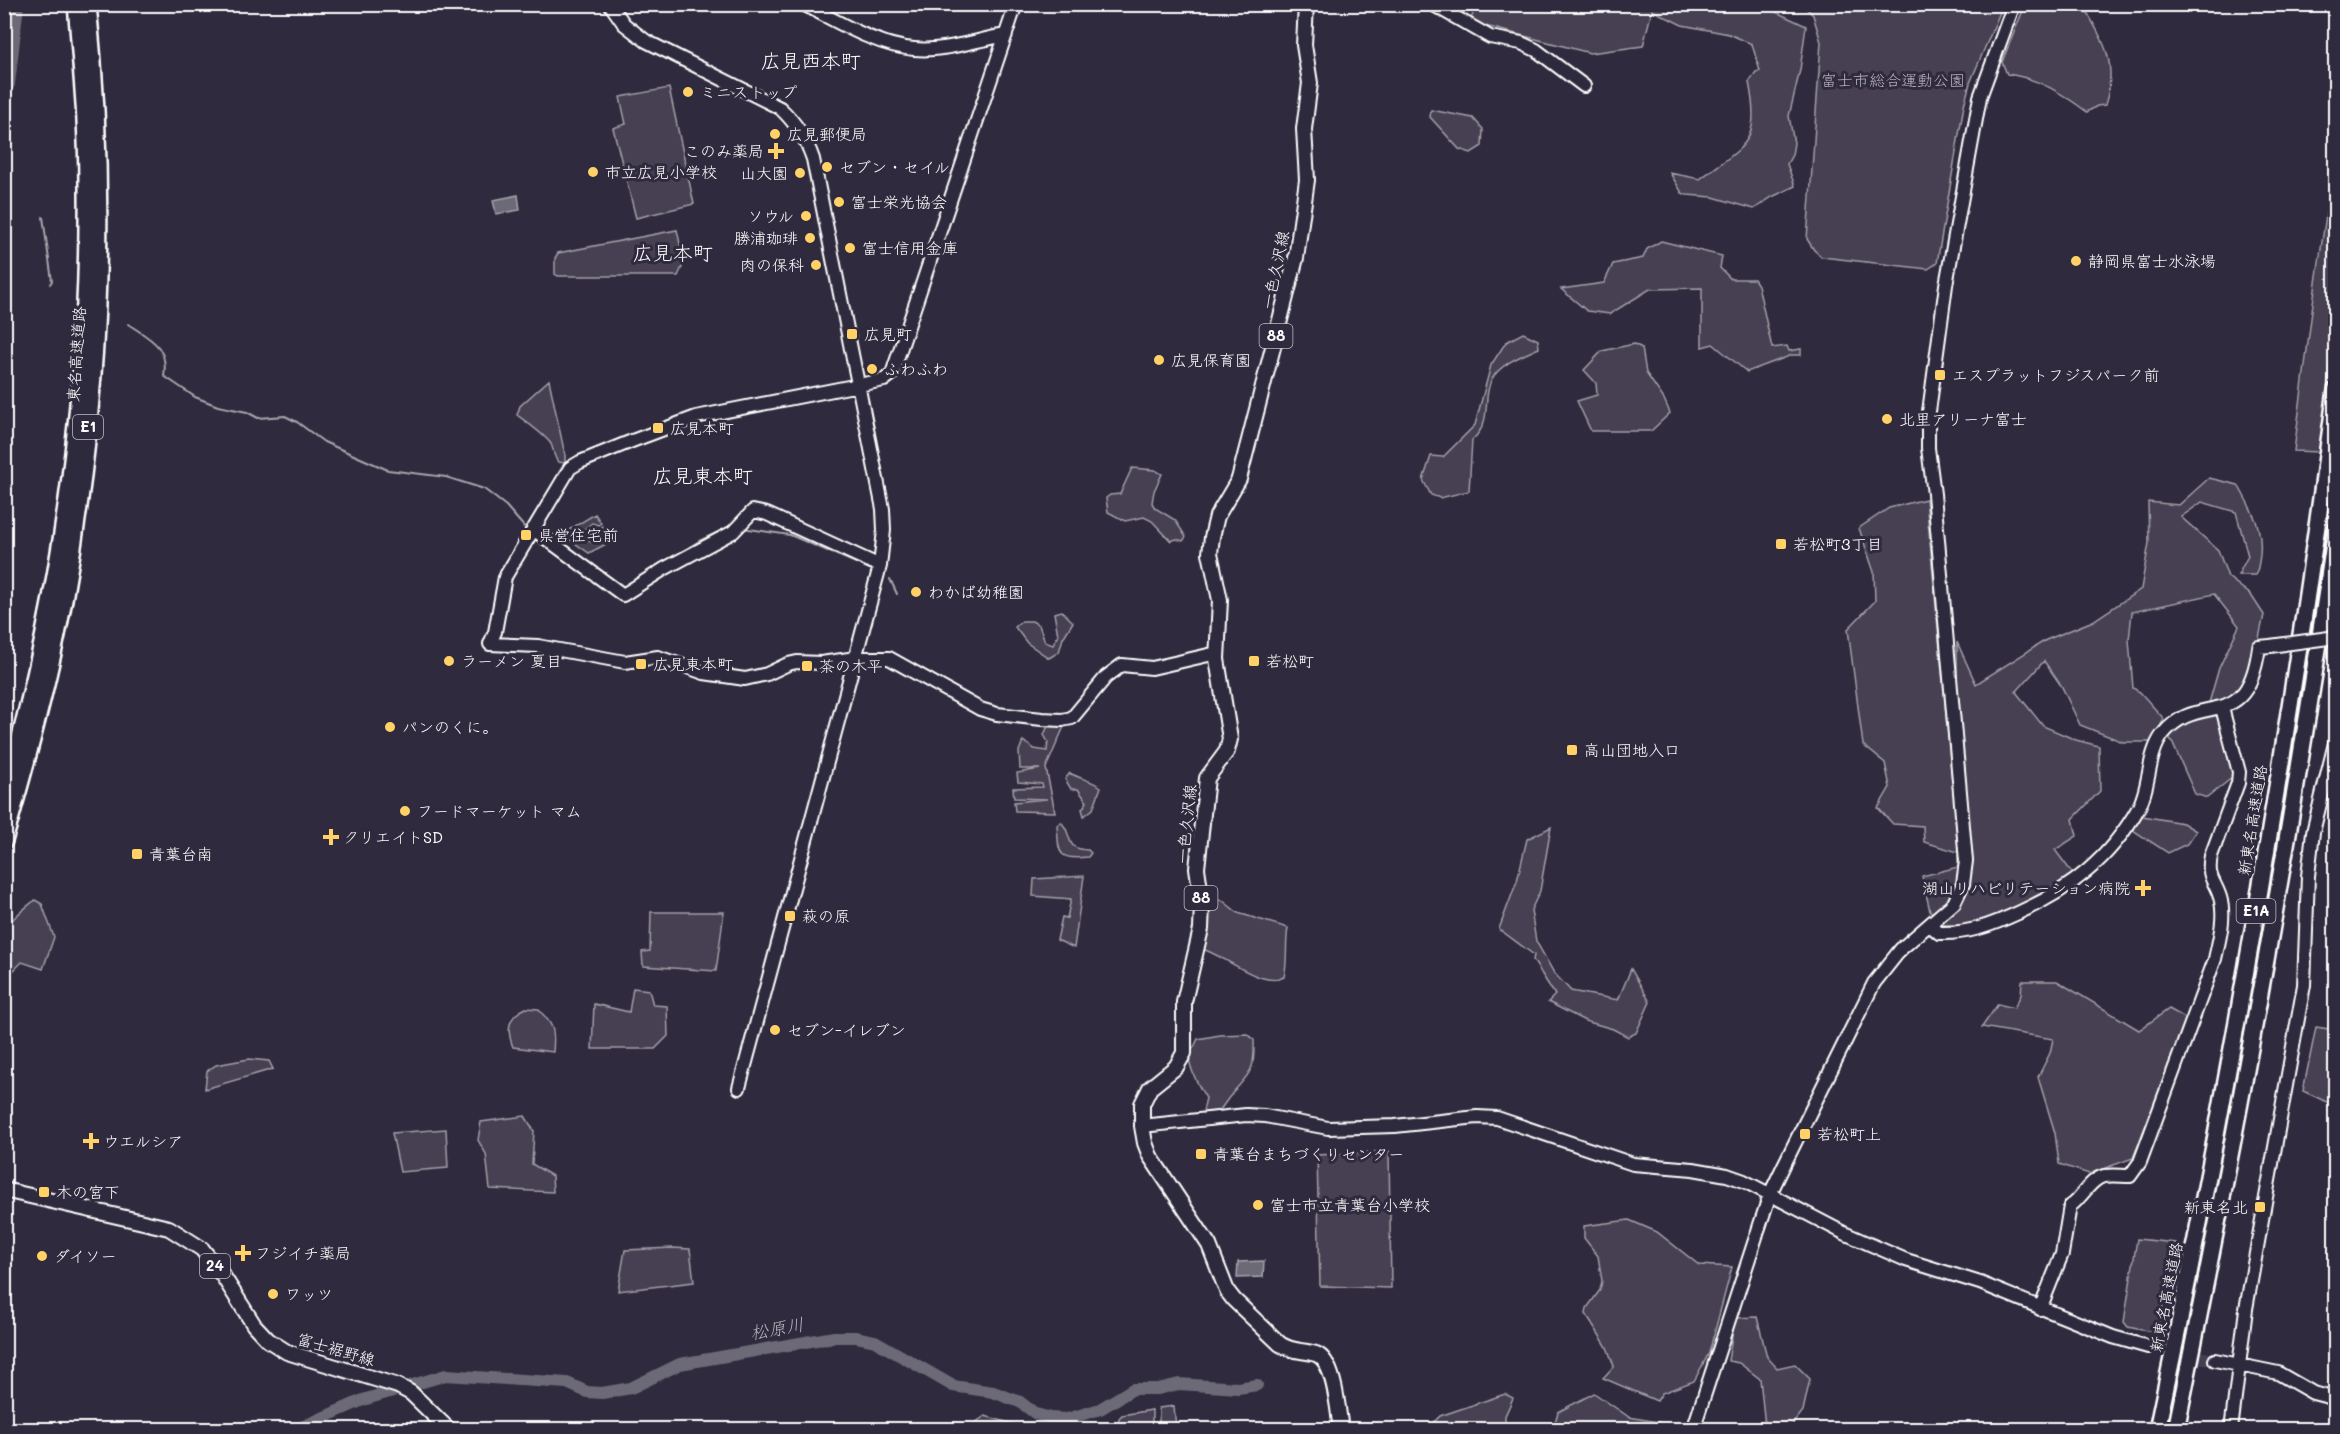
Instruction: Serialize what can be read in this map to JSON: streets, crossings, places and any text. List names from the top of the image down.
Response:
{
  "streets": {
    "highway": [
      "東名高速道路",
      "E1",
      "新東名高速道路",
      "E1A"
    ],
    "main road": [
      "一色久沢線",
      "88",
      "24",
      "富士裾野線"
    ]
  },
  "districts": ["広見西本町", "広見本町", "広見東本町"],
  "water": ["松原川"],
  "parks": ["富士市総合運動公園"],
  "places": {
    "other": [
      "ミニストップ",
      "広見郵便局",
      "セブン・セイル",
      "市立広見小学校",
      "山大園",
      "富士栄光協会",
      "ソウル",
      "勝浦珈琲",
      "富士信用金庫",
      "静岡県富士水泳場",
      "肉の保科",
      "広見保育園",
      "ふわふわ",
      "北里アリーナ富士",
      "わかば幼稚園",
      "ラーメン 夏目",
      "パンのくに。",
      "フードマーケット マム",
      "セブン-イレブン",
      "富士市立青葉台小学校",
      "ダイソー",
      "ワッツ"
    ],
    "health": [
      "このみ薬局",
      "クリエイトSD",
      "湖山リハビリテーション病院",
      "ウエルシア",
      "フジイチ薬局"
    ],
    "transit": [
      "広見町",
      "エスプラットフジスパーク前",
      "広見本町",
      "県営住宅前",
      "若松町3丁目",
      "若松町",
      "広見東本町",
      "茶の木平",
      "高山団地入口",
      "青葉台南",
      "萩の原",
      "若松町上",
      "青葉台まちづくりセンター",
      "木の宮下",
      "新東名北"
    ]
  }
}
